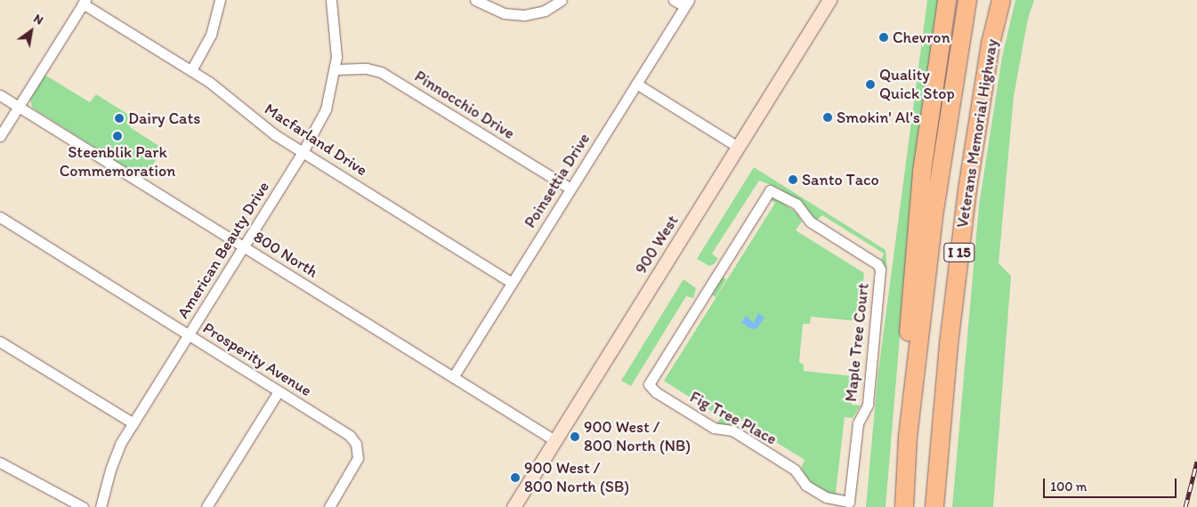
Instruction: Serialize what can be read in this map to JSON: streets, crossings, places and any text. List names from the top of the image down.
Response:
{
  "streets": {
    "highway": ["Veterans Memorial Highway", "I 15"],
    "main road": ["900 West"],
    "street": [
      "Pinnocchio Drive",
      "Macfarland Drive",
      "Poinsettia Drive",
      "American Beauty Drive",
      "800 North",
      "Maple Tree Court",
      "Prosperity Avenue",
      "Fig Tree Place"
    ]
  },
  "crossings": [
    ["Pinnocchio Drive", "Poinsettia Drive"],
    ["Pinnocchio Drive", "American Beauty Drive"],
    ["Macfarland Drive", "Poinsettia Drive"],
    ["Macfarland Drive", "American Beauty Drive"],
    ["Poinsettia Drive", "800 North"],
    ["900 West", "800 North"],
    ["American Beauty Drive", "800 North"],
    ["American Beauty Drive", "Prosperity Avenue"],
    ["Maple Tree Court", "Fig Tree Place"]
  ],
  "places": [
    "Chevron",
    "Quality Quick Stop",
    "Smokin' Al's",
    "Dairy Cats",
    "Steenblik Park Commemoration",
    "Santo Taco",
    "900 West / 800 North (NB)",
    "900 West / 800 North (SB)"
  ],
  "scale_bar": "100 m",
  "north": "top right"
}
